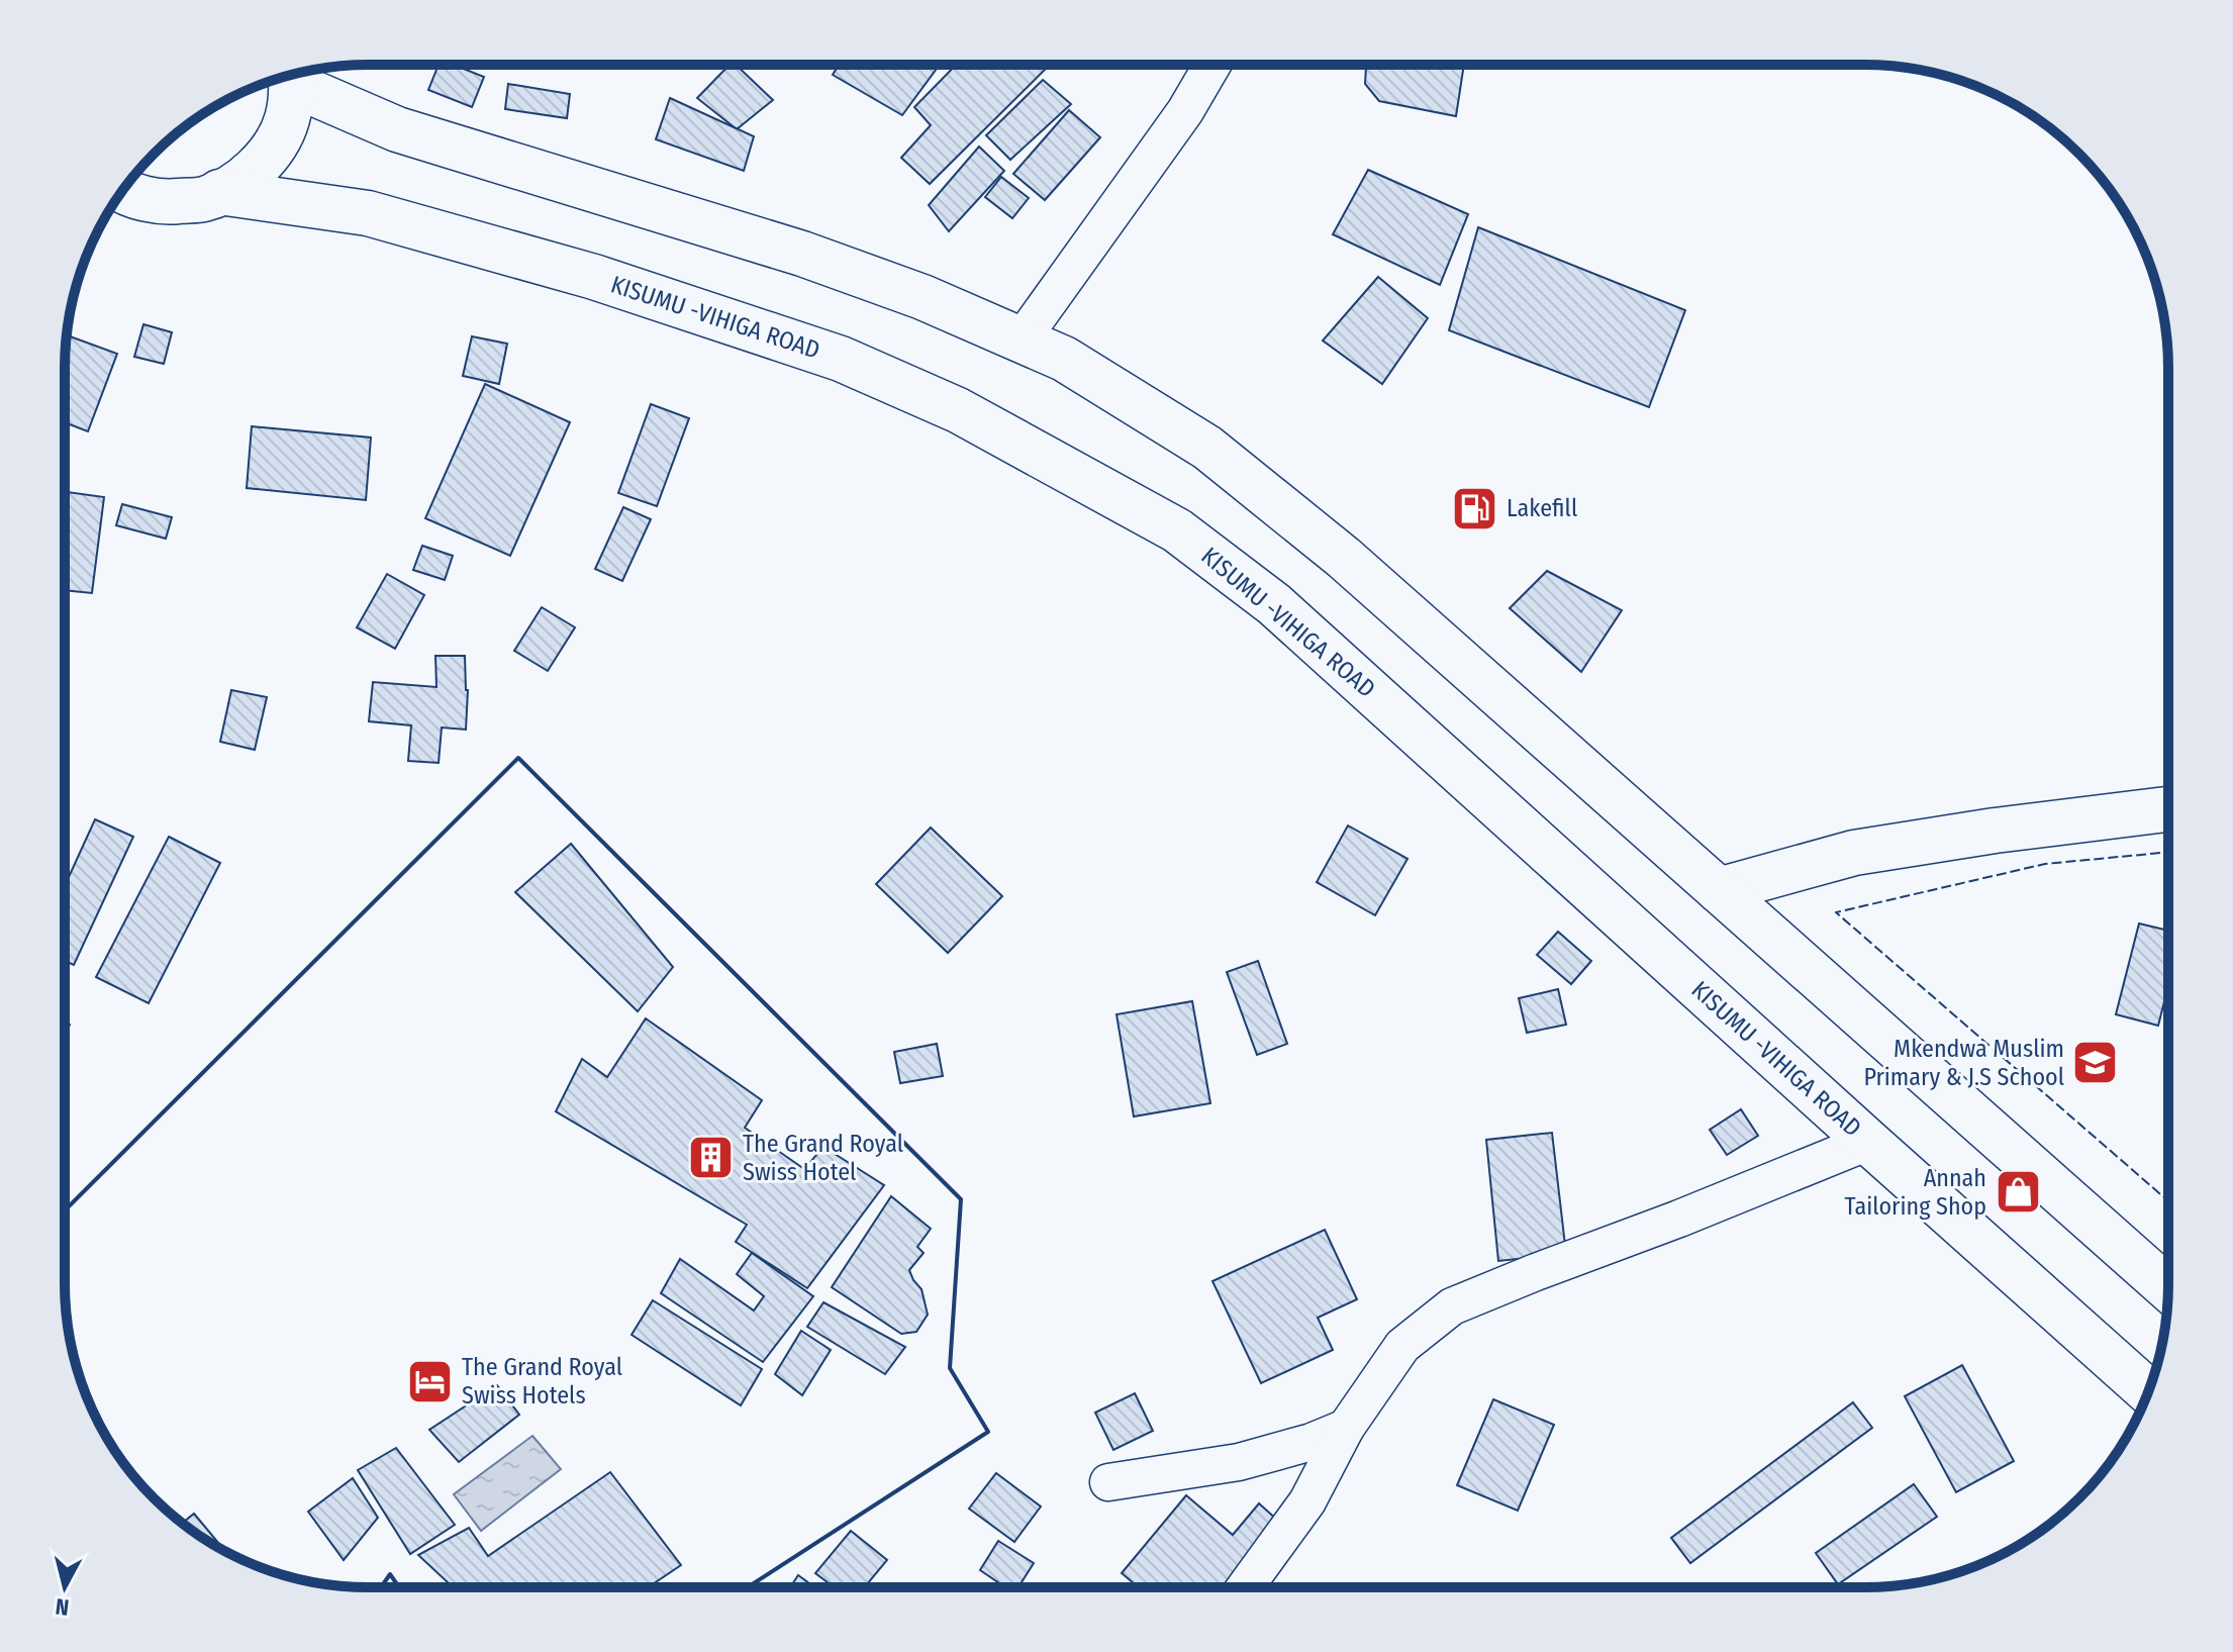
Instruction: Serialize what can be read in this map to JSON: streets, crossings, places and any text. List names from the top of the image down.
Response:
{
  "streets": {
    "main road": ["KISUMU -VIHIGA ROAD"]
  },
  "places": {
    "fuel station": ["Lakefill"],
    "school or university": ["Mkendwa Muslim Primary & J.S School"],
    "building": ["The Grand Royal Swiss Hotel"],
    "shop": ["Annah Tailoring Shop"],
    "hotel": ["The Grand Royal Swiss Hotels"]
  },
  "north": "bottom"
}
